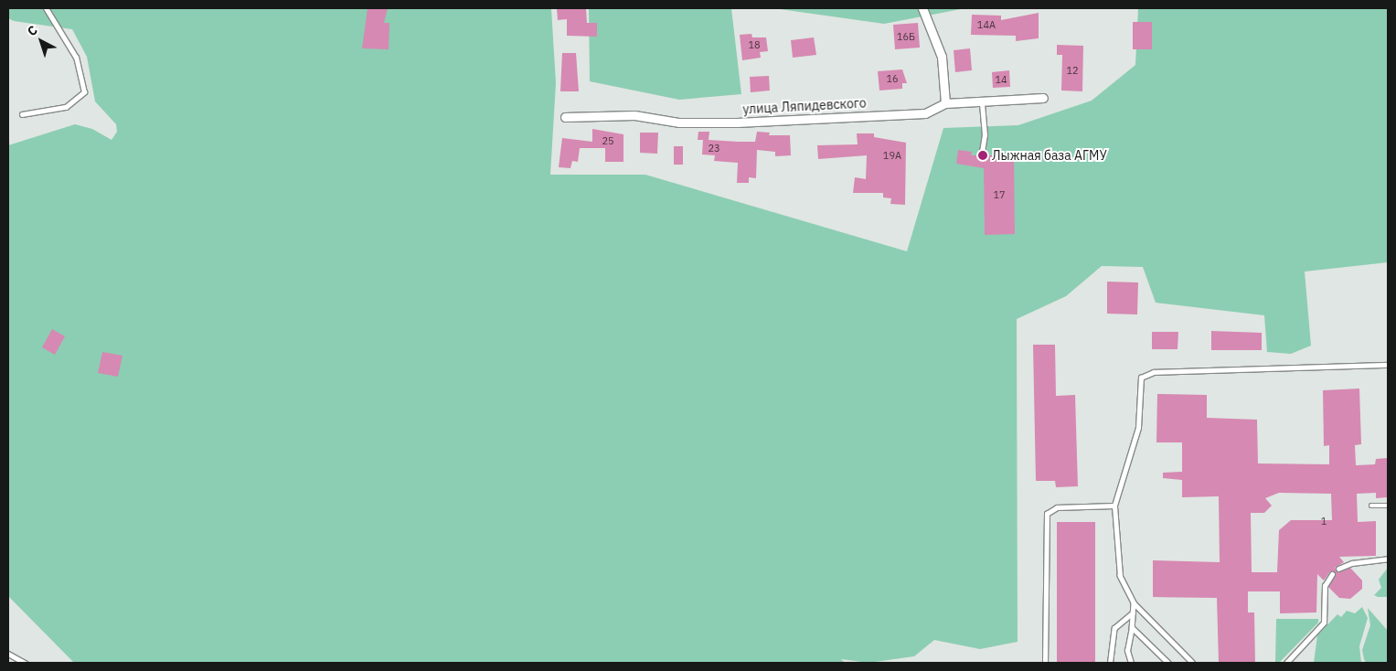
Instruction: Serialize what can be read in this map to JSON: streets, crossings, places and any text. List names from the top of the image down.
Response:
{
  "streets": {
    "street": ["улица Ляпидевского"]
  },
  "places": ["Лыжная база АГМУ"],
  "house_numbers": [
    "14А",
    "16Б",
    "18",
    "12",
    "16",
    "14",
    "25",
    "23",
    "19А",
    "17",
    "1"
  ],
  "north": "top left"
}
